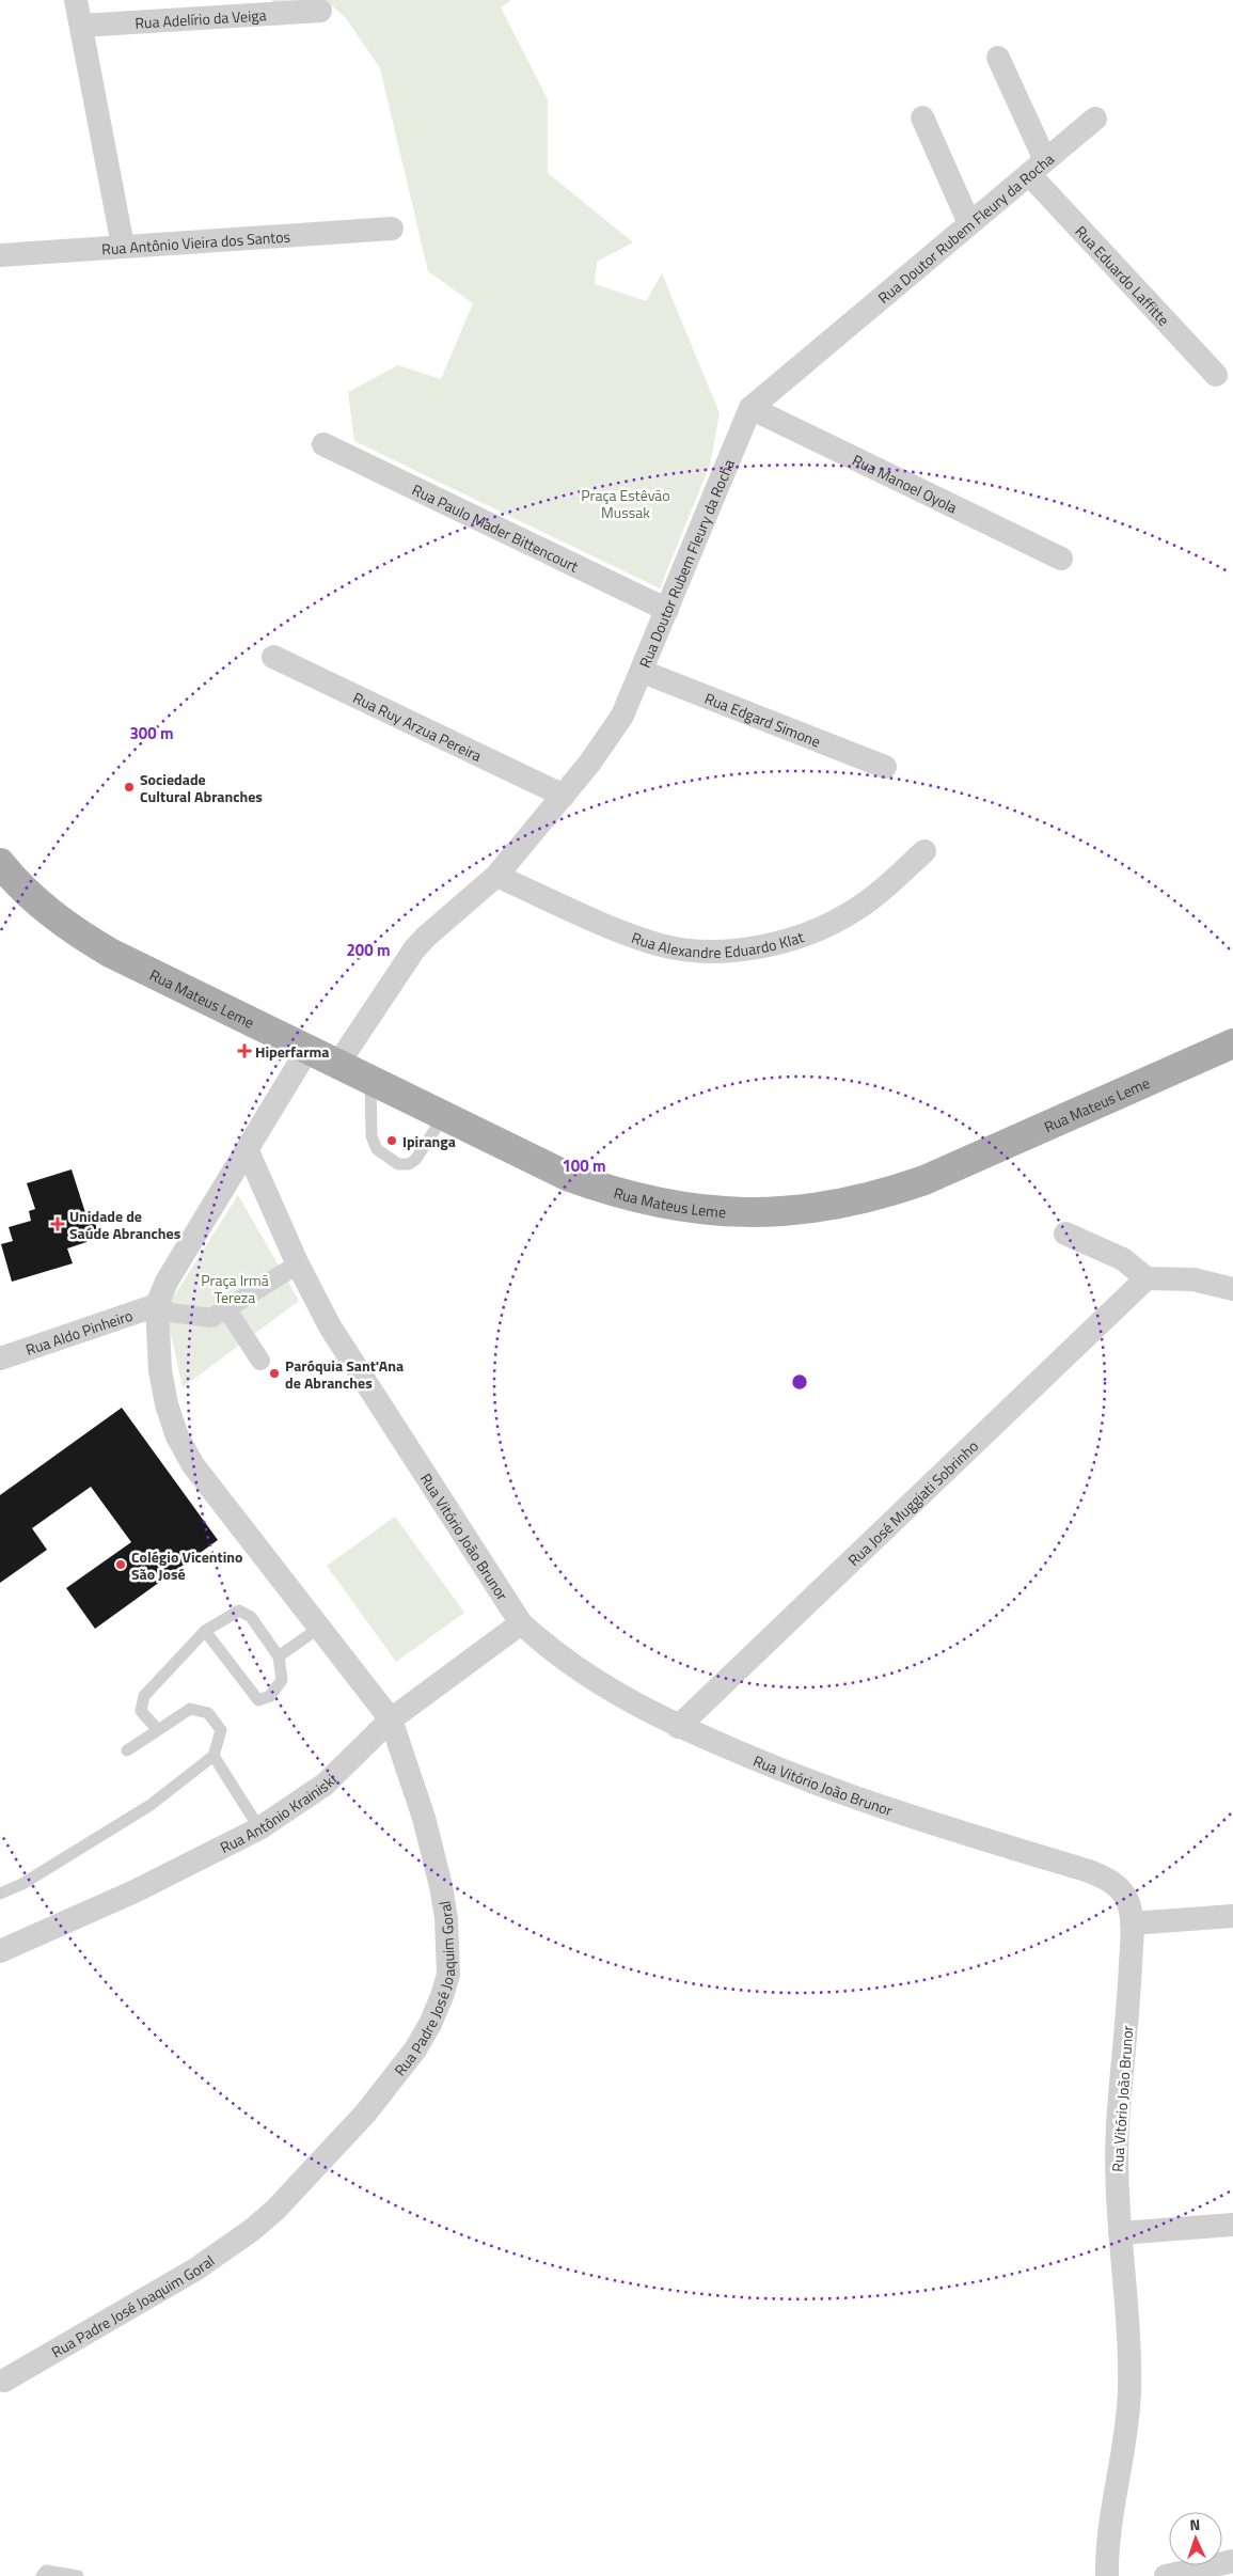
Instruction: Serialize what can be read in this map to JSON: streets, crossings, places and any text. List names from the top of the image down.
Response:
{
  "streets": {
    "main road": ["Rua Mateus Leme"],
    "street": [
      "Rua Adelírio da Veiga",
      "Rua Doutor Rubem Fleury da Rocha",
      "Rua Antônio Vieira dos Santos",
      "Rua Eduardo Laffitte",
      "Rua Manoel Oyola",
      "Rua Paulo Mader Bittencourt",
      "Rua Edgard Simone",
      "Rua Ruy Arzua Pereira",
      "Rua Alexandre Eduardo Klat",
      "Rua Aldo Pinheiro",
      "Rua José Muggiati Sobrinho",
      "Rua Vitório João Brunor",
      "Rua Antônio Krainiski",
      "Rua Padre José Joaquim Goral"
    ]
  },
  "crossings": [
    ["Rua Doutor Rubem Fleury da Rocha", "Rua Eduardo Laffitte"],
    ["Rua Doutor Rubem Fleury da Rocha", "Rua Manoel Oyola"],
    ["Rua Doutor Rubem Fleury da Rocha", "Rua Paulo Mader Bittencourt"],
    ["Rua Doutor Rubem Fleury da Rocha", "Rua Edgard Simone"],
    ["Rua Doutor Rubem Fleury da Rocha", "Rua Ruy Arzua Pereira"],
    ["Rua Doutor Rubem Fleury da Rocha", "Rua Alexandre Eduardo Klat"],
    ["Rua Doutor Rubem Fleury da Rocha", "Rua Mateus Leme"],
    ["Rua Aldo Pinheiro", "Rua Padre José Joaquim Goral"],
    ["Rua José Muggiati Sobrinho", "Rua Vitório João Brunor"],
    ["Rua Vitório João Brunor", "Rua Antônio Krainiski"],
    ["Rua Vitório João Brunor", "Rua Padre José Joaquim Goral"],
    ["Rua Antônio Krainiski", "Rua Padre José Joaquim Goral"]
  ],
  "parks": ["Praça Estêvão Mussak", "Praça Irmã Tereza"],
  "places": {
    "other": [
      "Sociedade Cultural Abranches",
      "Ipiranga",
      "Paróquia Sant'Ana de Abranches",
      "Colégio Vicentino São José"
    ],
    "health": ["Hiperfarma", "Unidade de Saúde Abranches"]
  },
  "north": "top",
  "rings": ["300 m", "200 m", "100 m"]
}
